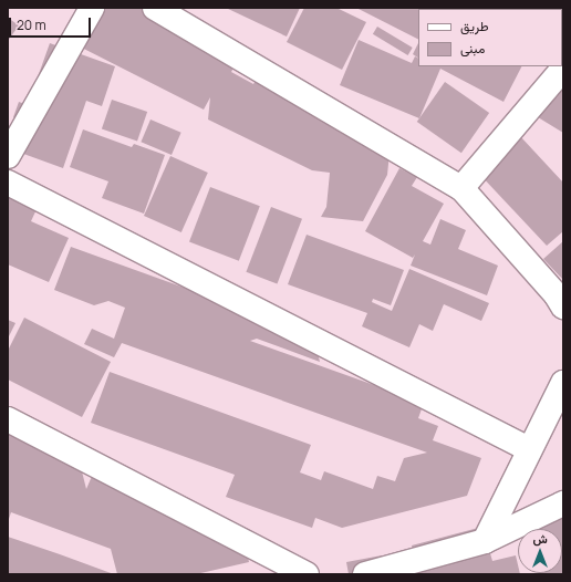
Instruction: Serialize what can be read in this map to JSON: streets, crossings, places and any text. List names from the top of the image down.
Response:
{
  "legend": ["طريق", "مبنى"],
  "scale_bar": "20 m",
  "north": "top"
}
